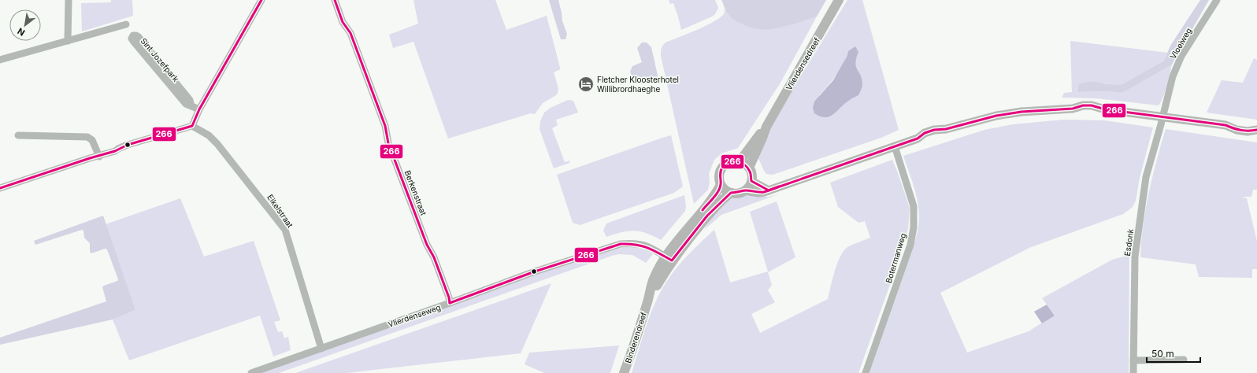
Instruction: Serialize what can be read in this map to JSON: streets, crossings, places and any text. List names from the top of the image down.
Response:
{
  "streets": {
    "main road": ["Vlierdensedreef", "Binderendreef"],
    "street": [
      "Vloeiweg",
      "Sint Jozefpark",
      "Berkenstraat",
      "Eikelstraat",
      "Esdonk",
      "Botermanweg",
      "Vlierdenseweg"
    ]
  },
  "crossings": [
    ["Vloeiweg", "Esdonk"],
    ["Berkenstraat", "Vlierdenseweg"],
    ["Eikelstraat", "Vlierdenseweg"],
    ["Vlierdenseweg", "Binderendreef"]
  ],
  "places": {
    "hotel": ["Fletcher Kloosterhotel Willibrordhaeghe"]
  },
  "lines": ["transit line 266"],
  "scale_bar": "50 m",
  "north": "bottom left"
}
